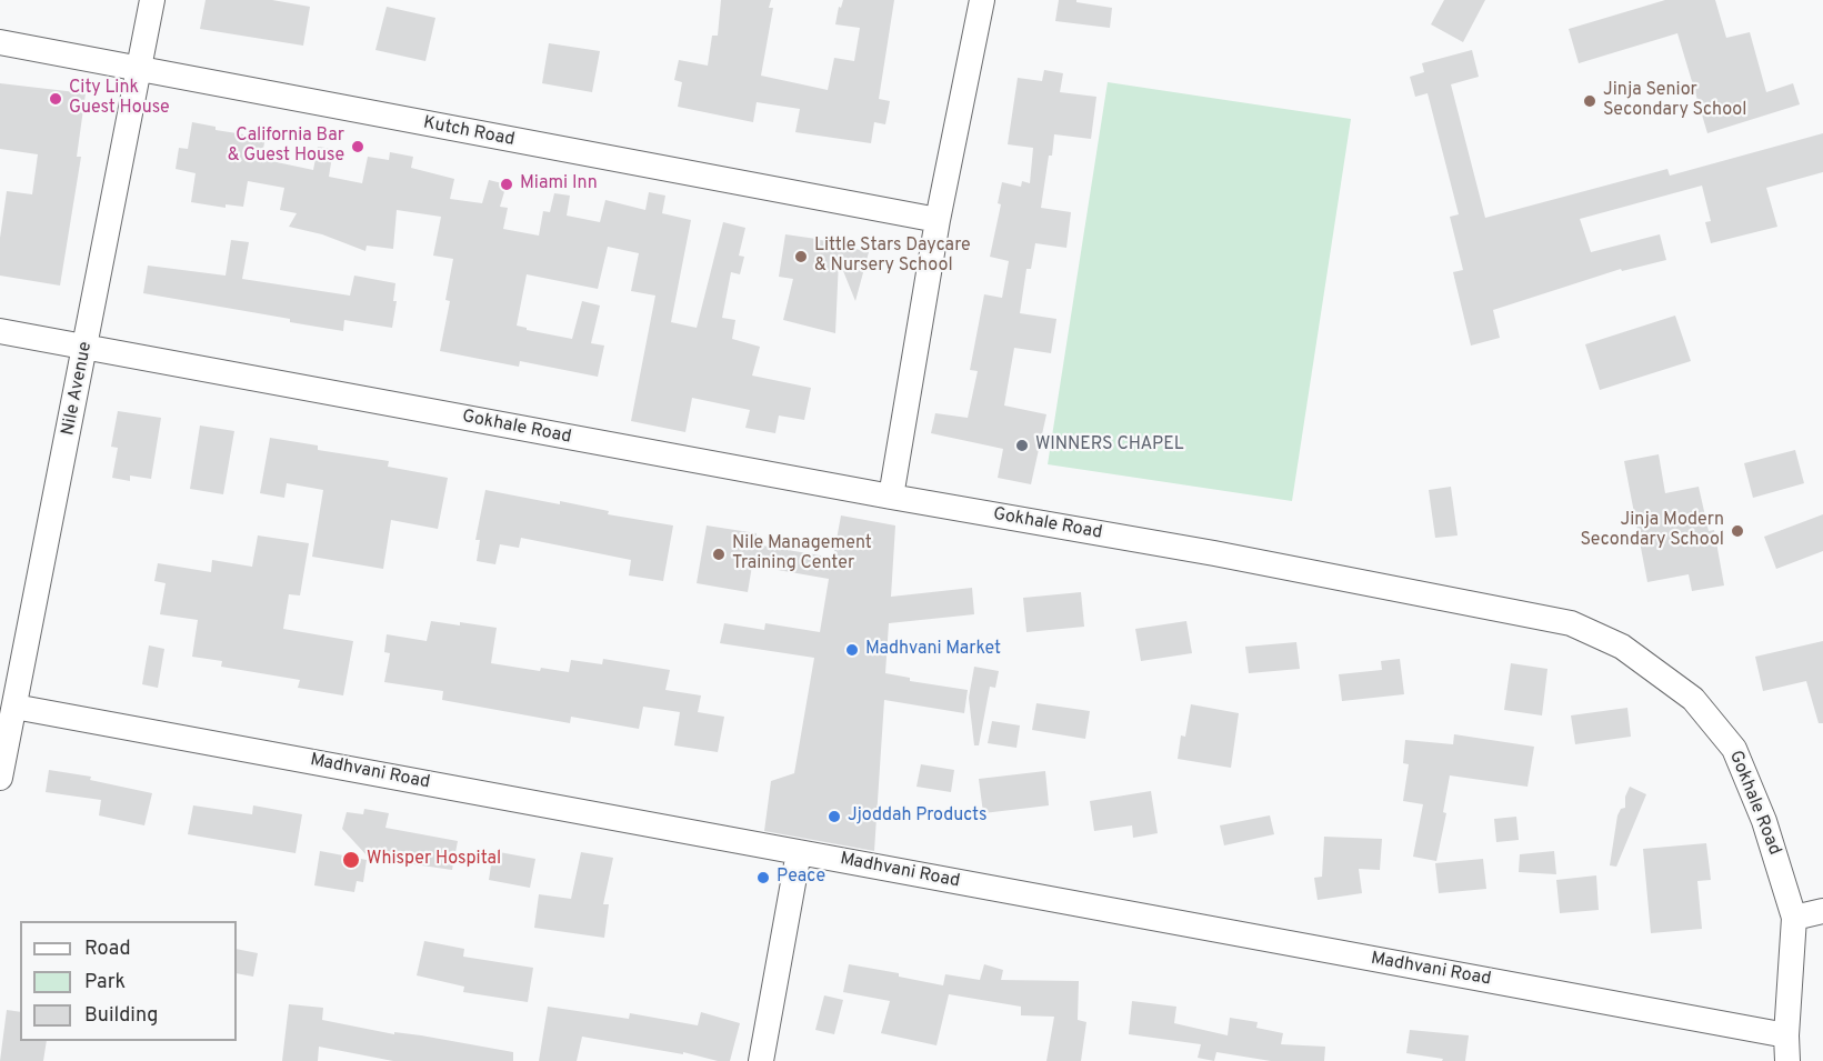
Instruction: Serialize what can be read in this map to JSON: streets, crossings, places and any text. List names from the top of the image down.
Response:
{
  "streets": {
    "street": [
      "Kutch Road",
      "Nile Avenue",
      "Gokhale Road",
      "Madhvani Road"
    ]
  },
  "crossings": [
    ["Kutch Road", "Nile Avenue"],
    ["Nile Avenue", "Gokhale Road"],
    ["Nile Avenue", "Madhvani Road"],
    ["Gokhale Road", "Madhvani Road"]
  ],
  "places": [
    "City Link Guest House",
    "Jinja Senior Secondary School",
    "California Bar & Guest House",
    "Miami Inn",
    "Little Stars Daycare & Nursery School",
    "WINNERS CHAPEL",
    "Jinja Modern Secondary School",
    "Nile Management Training Center",
    "Madhvani Market",
    "Jjoddah Products",
    "Whisper Hospital",
    "Peace"
  ],
  "legend": ["Road", "Park", "Building"]
}
